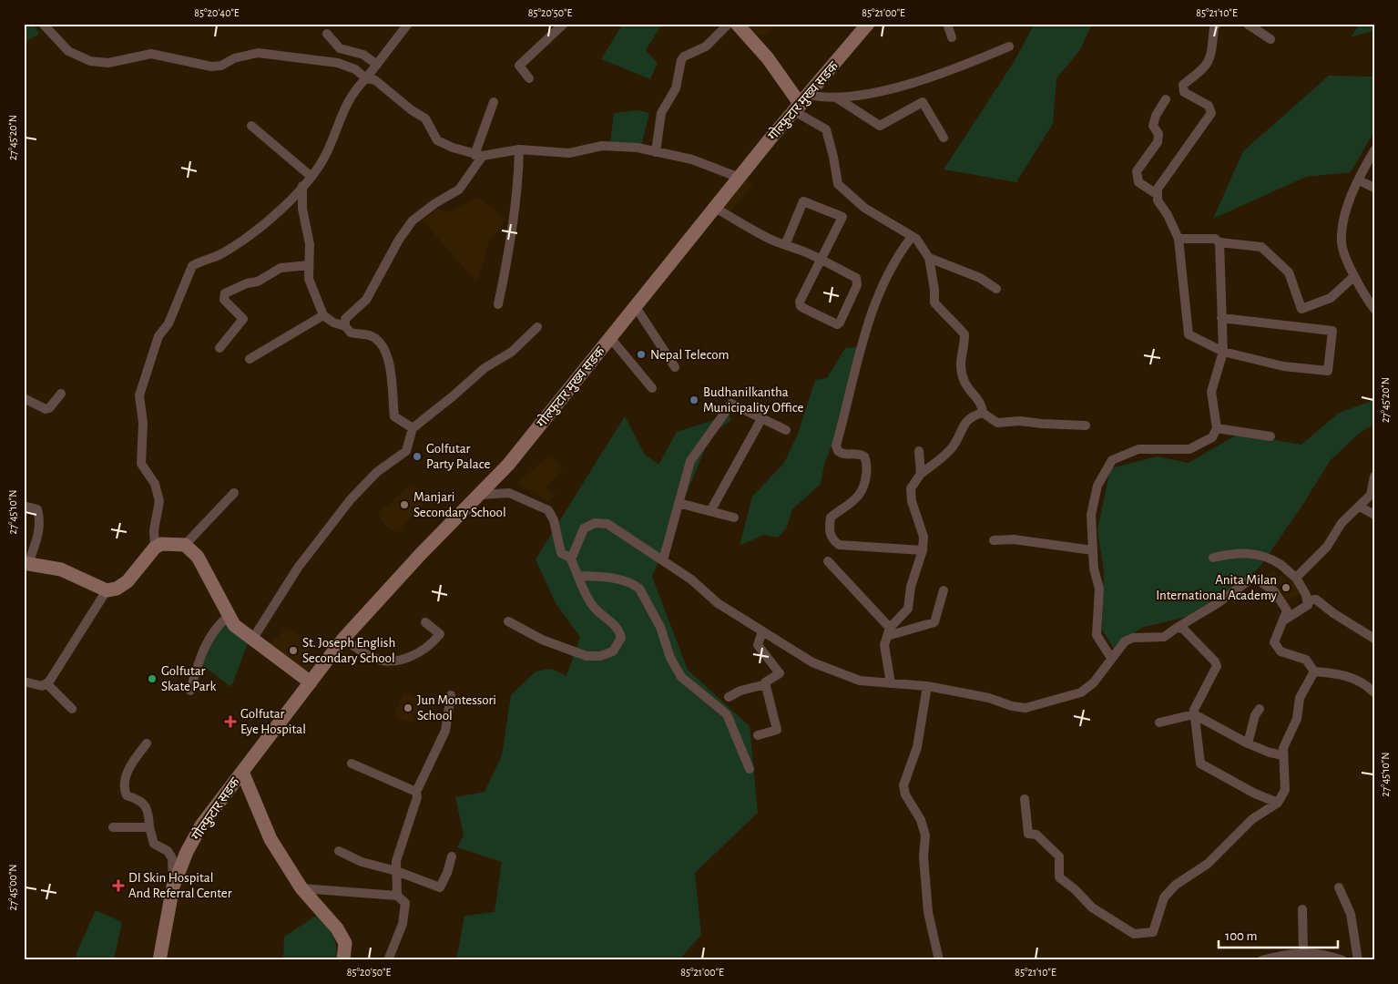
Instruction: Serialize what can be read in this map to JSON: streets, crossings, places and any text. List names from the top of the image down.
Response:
{
  "streets": {
    "main road": ["गोल्फुटार मुख्य सडक", "गोल्फुटार सडक"]
  },
  "crossings": [
    ["गोल्फुटार मुख्य सडक", "गोल्फुटार सडक"]
  ],
  "places": {
    "other": [
      "Nepal Telecom",
      "Budhanilkantha Municipality Office",
      "Golfutar Party Palace",
      "Manjari Secondary School",
      "Anita Milan International Academy",
      "St. Joseph English Secondary School",
      "Golfutar Skate Park",
      "Jun Montessori School"
    ],
    "health": ["Golfutar Eye Hospital", "DI Skin Hospital And Referral Center"]
  },
  "scale_bar": "100 m",
  "coordinates": [
    "85°20'40\"E",
    "85°20'50\"E",
    "85°21'00\"E",
    "85°21'10\"E",
    "27°45'20\"N",
    "27°45'10\"N",
    "27°45'00\"N"
  ]
}
